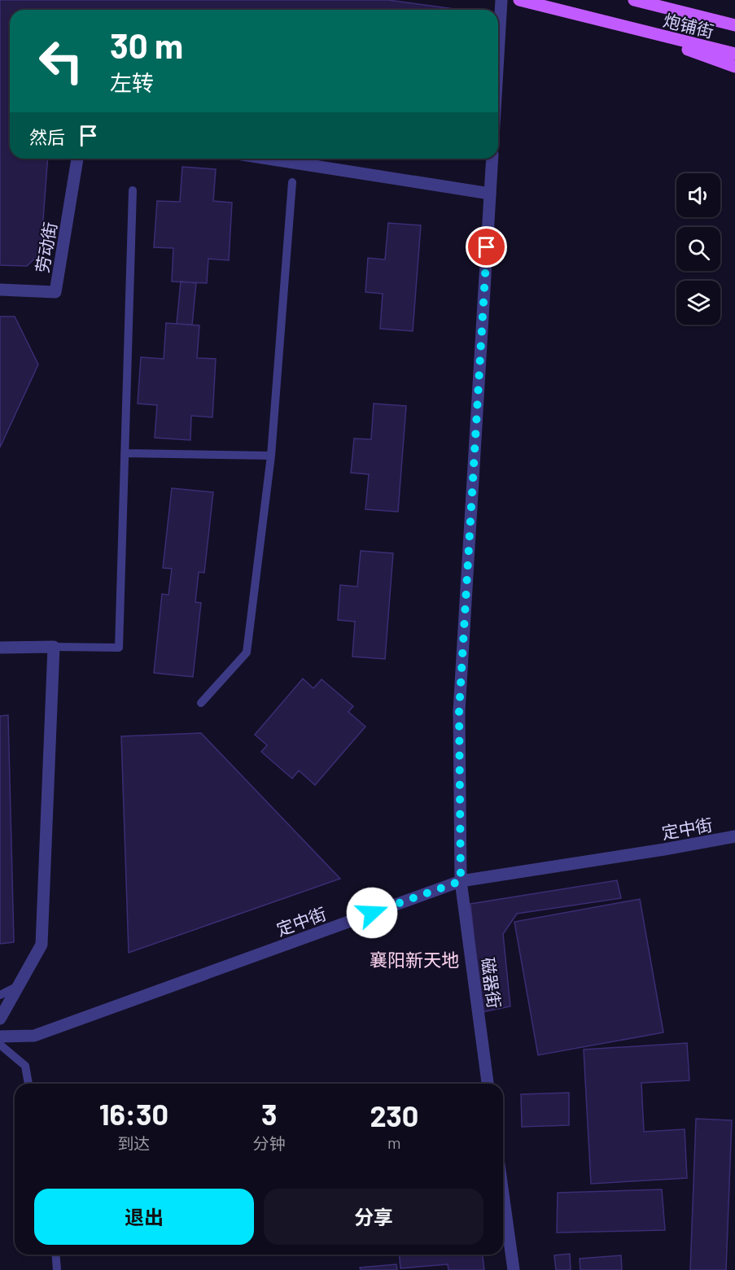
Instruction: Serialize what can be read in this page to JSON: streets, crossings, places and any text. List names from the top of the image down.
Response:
{
  "streets": {
    "main road": ["炮铺街"],
    "street": ["劳动街", "定中街", "磁器街"]
  },
  "crossings": [
    ["定中街", "磁器街"]
  ],
  "districts": ["襄阳新天地"],
  "page": {
    "turn": ["30 m", "左转"],
    "then": "然后",
    "eta": [
      "16:30",
      "到达",
      "3",
      "分钟",
      "230",
      "m"
    ],
    "buttons": ["退出", "分享"]
  }
}
